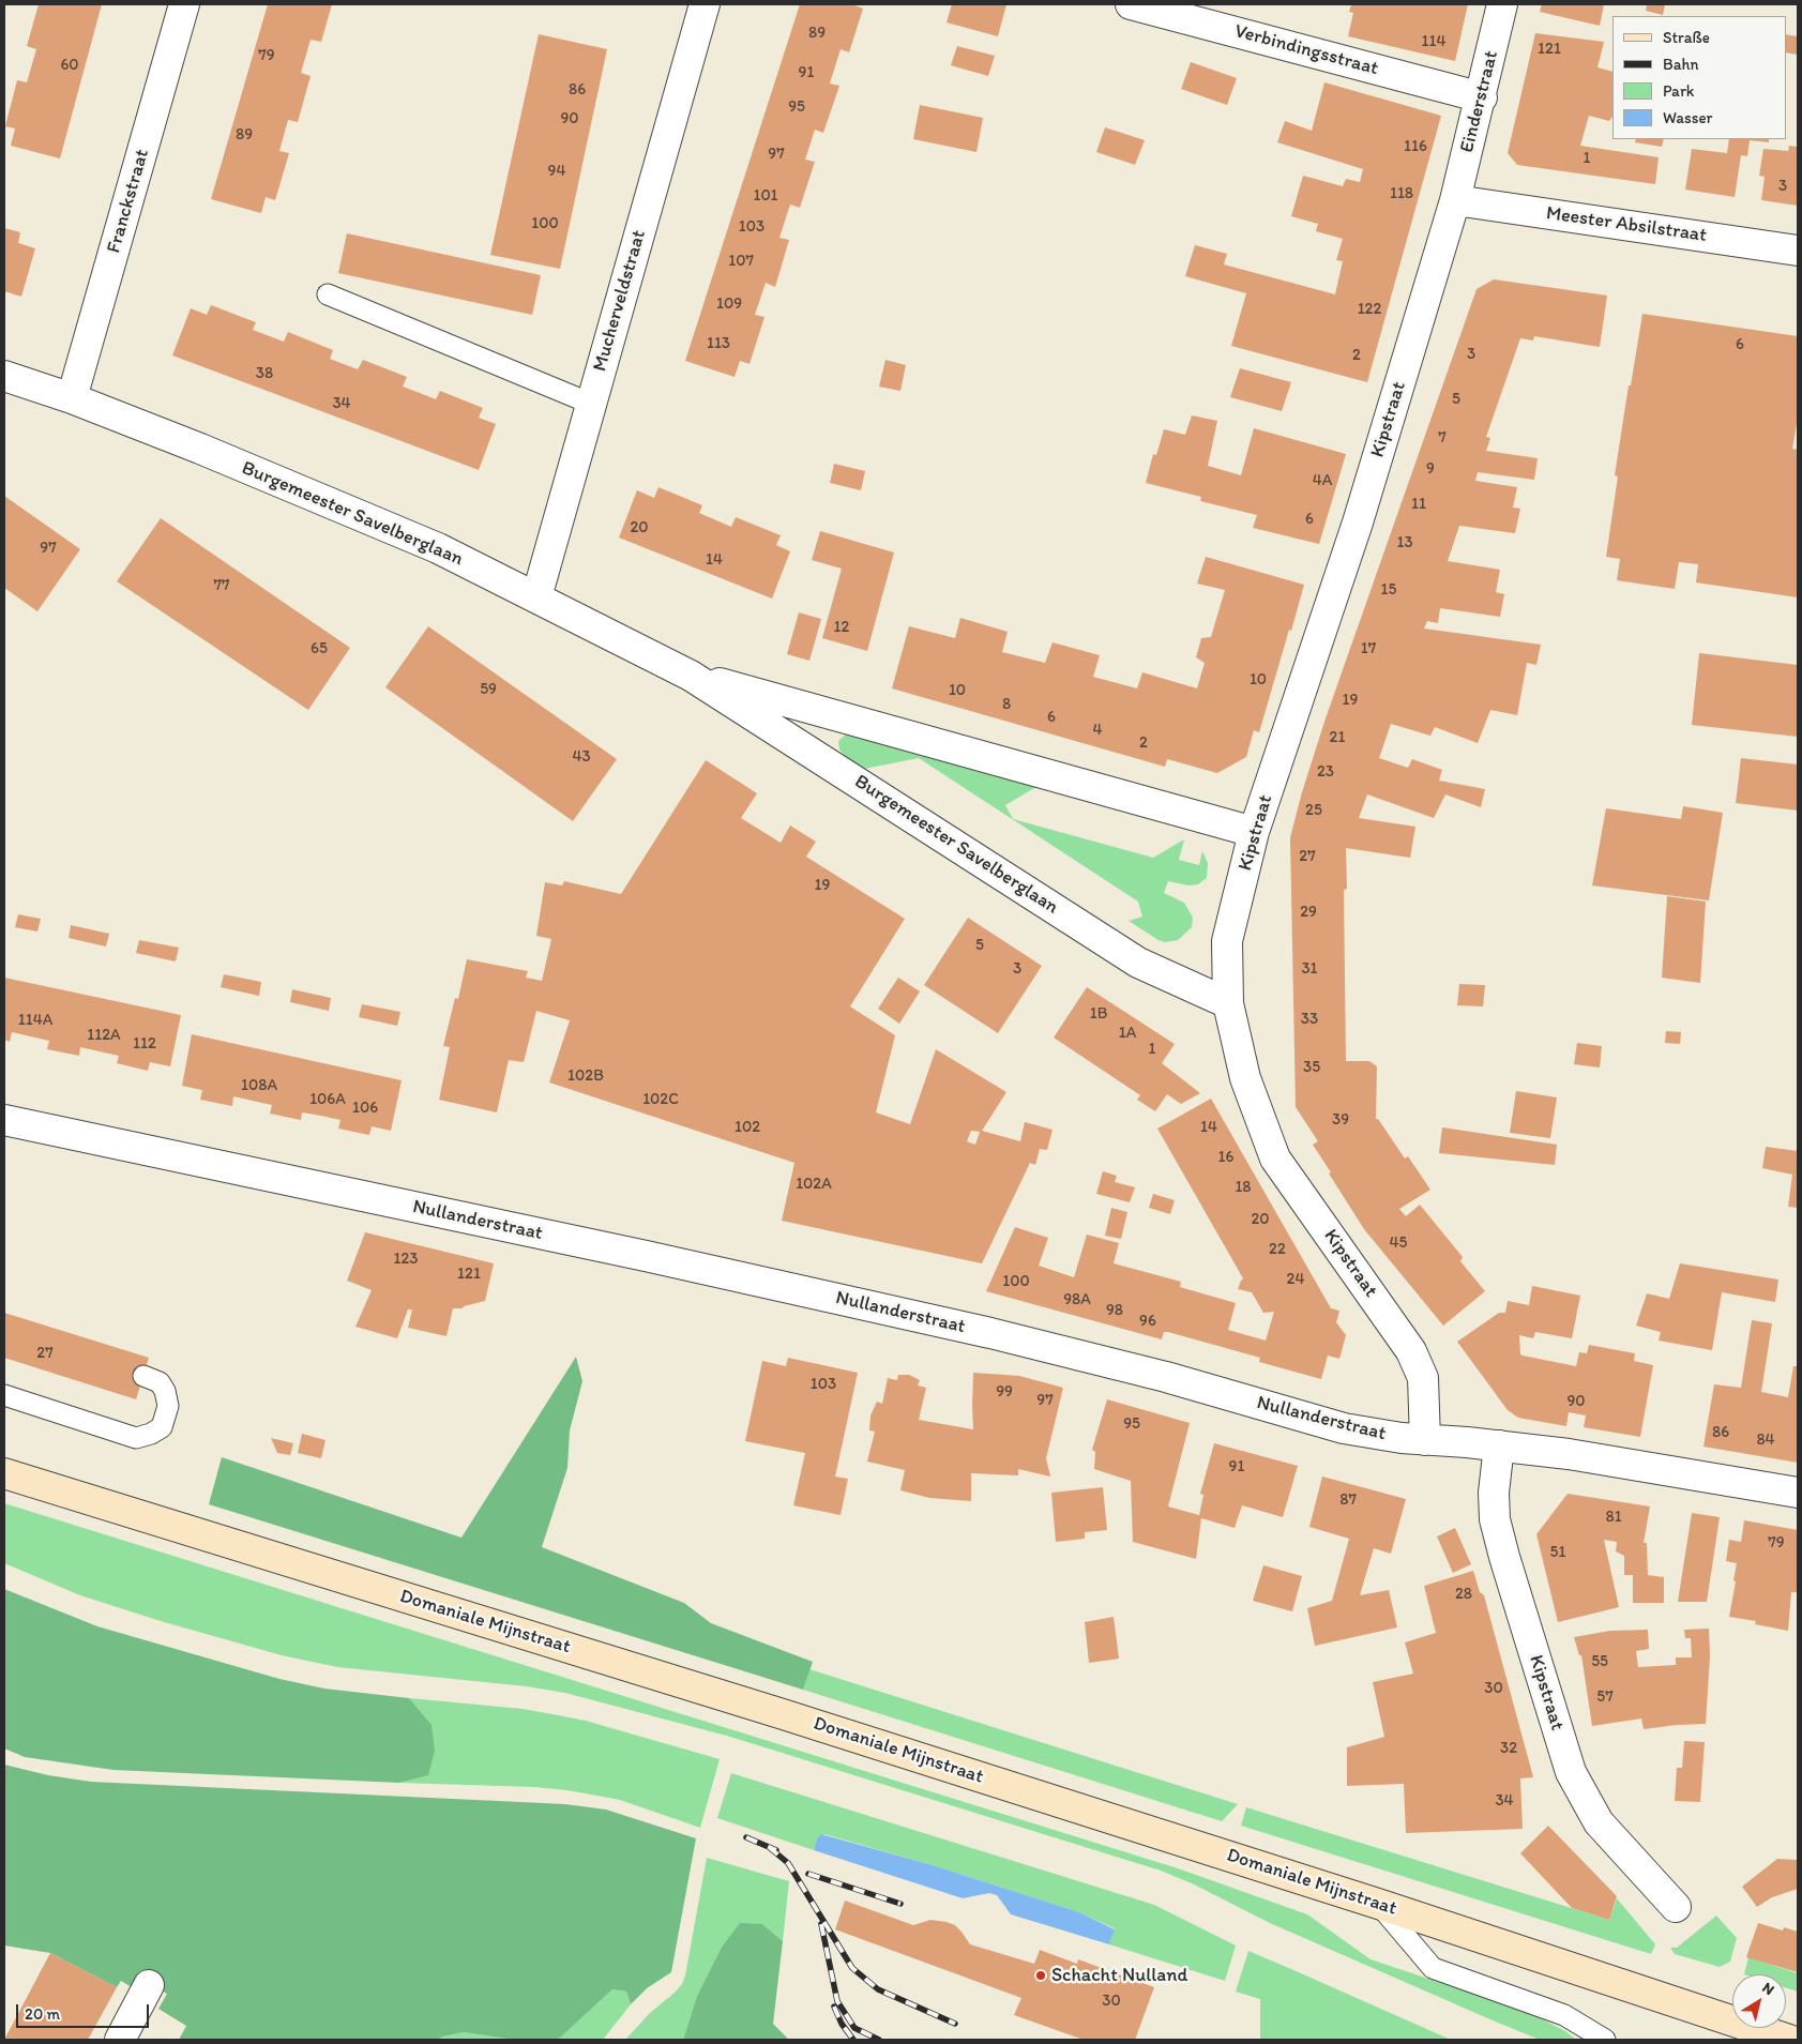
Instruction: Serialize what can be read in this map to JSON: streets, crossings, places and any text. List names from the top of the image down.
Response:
{
  "streets": {
    "main road": ["Domaniale Mijnstraat"],
    "street": [
      "Verbindingsstraat",
      "Einderstraat",
      "Franckstraat",
      "Meester Absilstraat",
      "Mucherveldstraat",
      "Kipstraat",
      "Burgemeester Savelberglaan",
      "Nullanderstraat"
    ]
  },
  "crossings": [
    ["Verbindingsstraat", "Einderstraat"],
    ["Einderstraat", "Meester Absilstraat"],
    ["Einderstraat", "Kipstraat"],
    ["Franckstraat", "Burgemeester Savelberglaan"],
    ["Meester Absilstraat", "Kipstraat"],
    ["Mucherveldstraat", "Burgemeester Savelberglaan"],
    ["Kipstraat", "Burgemeester Savelberglaan"],
    ["Kipstraat", "Nullanderstraat"]
  ],
  "places": ["Schacht Nulland"],
  "house_numbers": [
    "89",
    "114",
    "121",
    "79",
    "60",
    "91",
    "86",
    "95",
    "90",
    "89",
    "116",
    "97",
    "1",
    "94",
    "3",
    "118",
    "101",
    "100",
    "103",
    "107",
    "109",
    "122",
    "113",
    "6",
    "3",
    "2",
    "38",
    "5",
    "34",
    "7",
    "9",
    "4A",
    "11",
    "6",
    "20",
    "13",
    "97",
    "14",
    "77",
    "15",
    "12",
    "65",
    "17",
    "10",
    "59",
    "10",
    "19",
    "8",
    "6",
    "4",
    "21",
    "2",
    "43",
    "23",
    "25",
    "27",
    "19",
    "29",
    "5",
    "3",
    "31",
    "1B",
    "33",
    "114A",
    "1A",
    "112A",
    "112",
    "1",
    "35",
    "102B",
    "108A",
    "106A",
    "102C",
    "106",
    "39",
    "102",
    "14",
    "16",
    "102A",
    "18",
    "20",
    "45",
    "22",
    "123",
    "121",
    "24",
    "100",
    "98A",
    "98",
    "96",
    "27",
    "103",
    "99",
    "97",
    "90",
    "95",
    "86",
    "84",
    "91",
    "87",
    "81",
    "79",
    "51",
    "28",
    "55",
    "30",
    "57",
    "32",
    "34",
    "30"
  ],
  "legend": [
    "Straße",
    "Bahn",
    "Park",
    "Wasser"
  ],
  "scale_bar": "20 m",
  "north": "top right"
}
